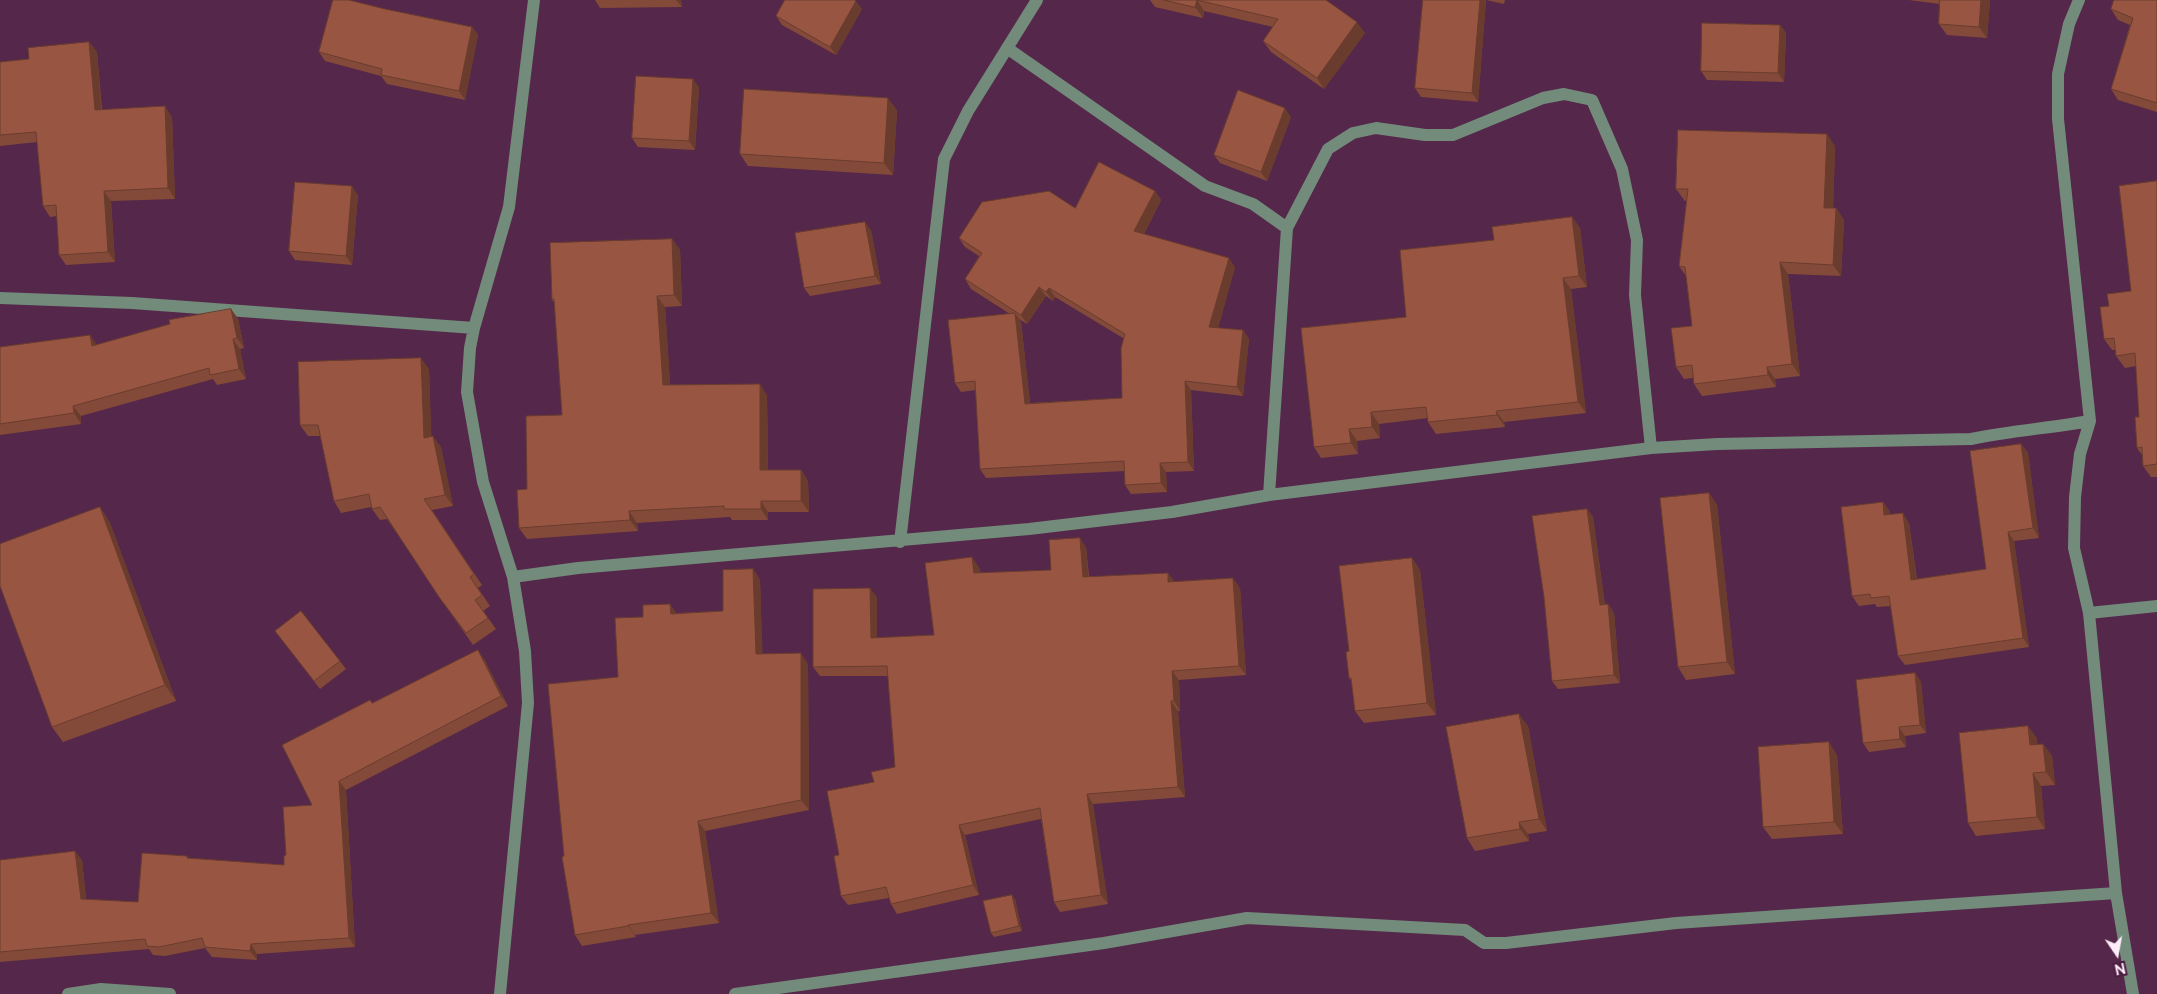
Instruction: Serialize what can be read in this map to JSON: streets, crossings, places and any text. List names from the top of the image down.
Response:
{
  "north": "bottom"
}
